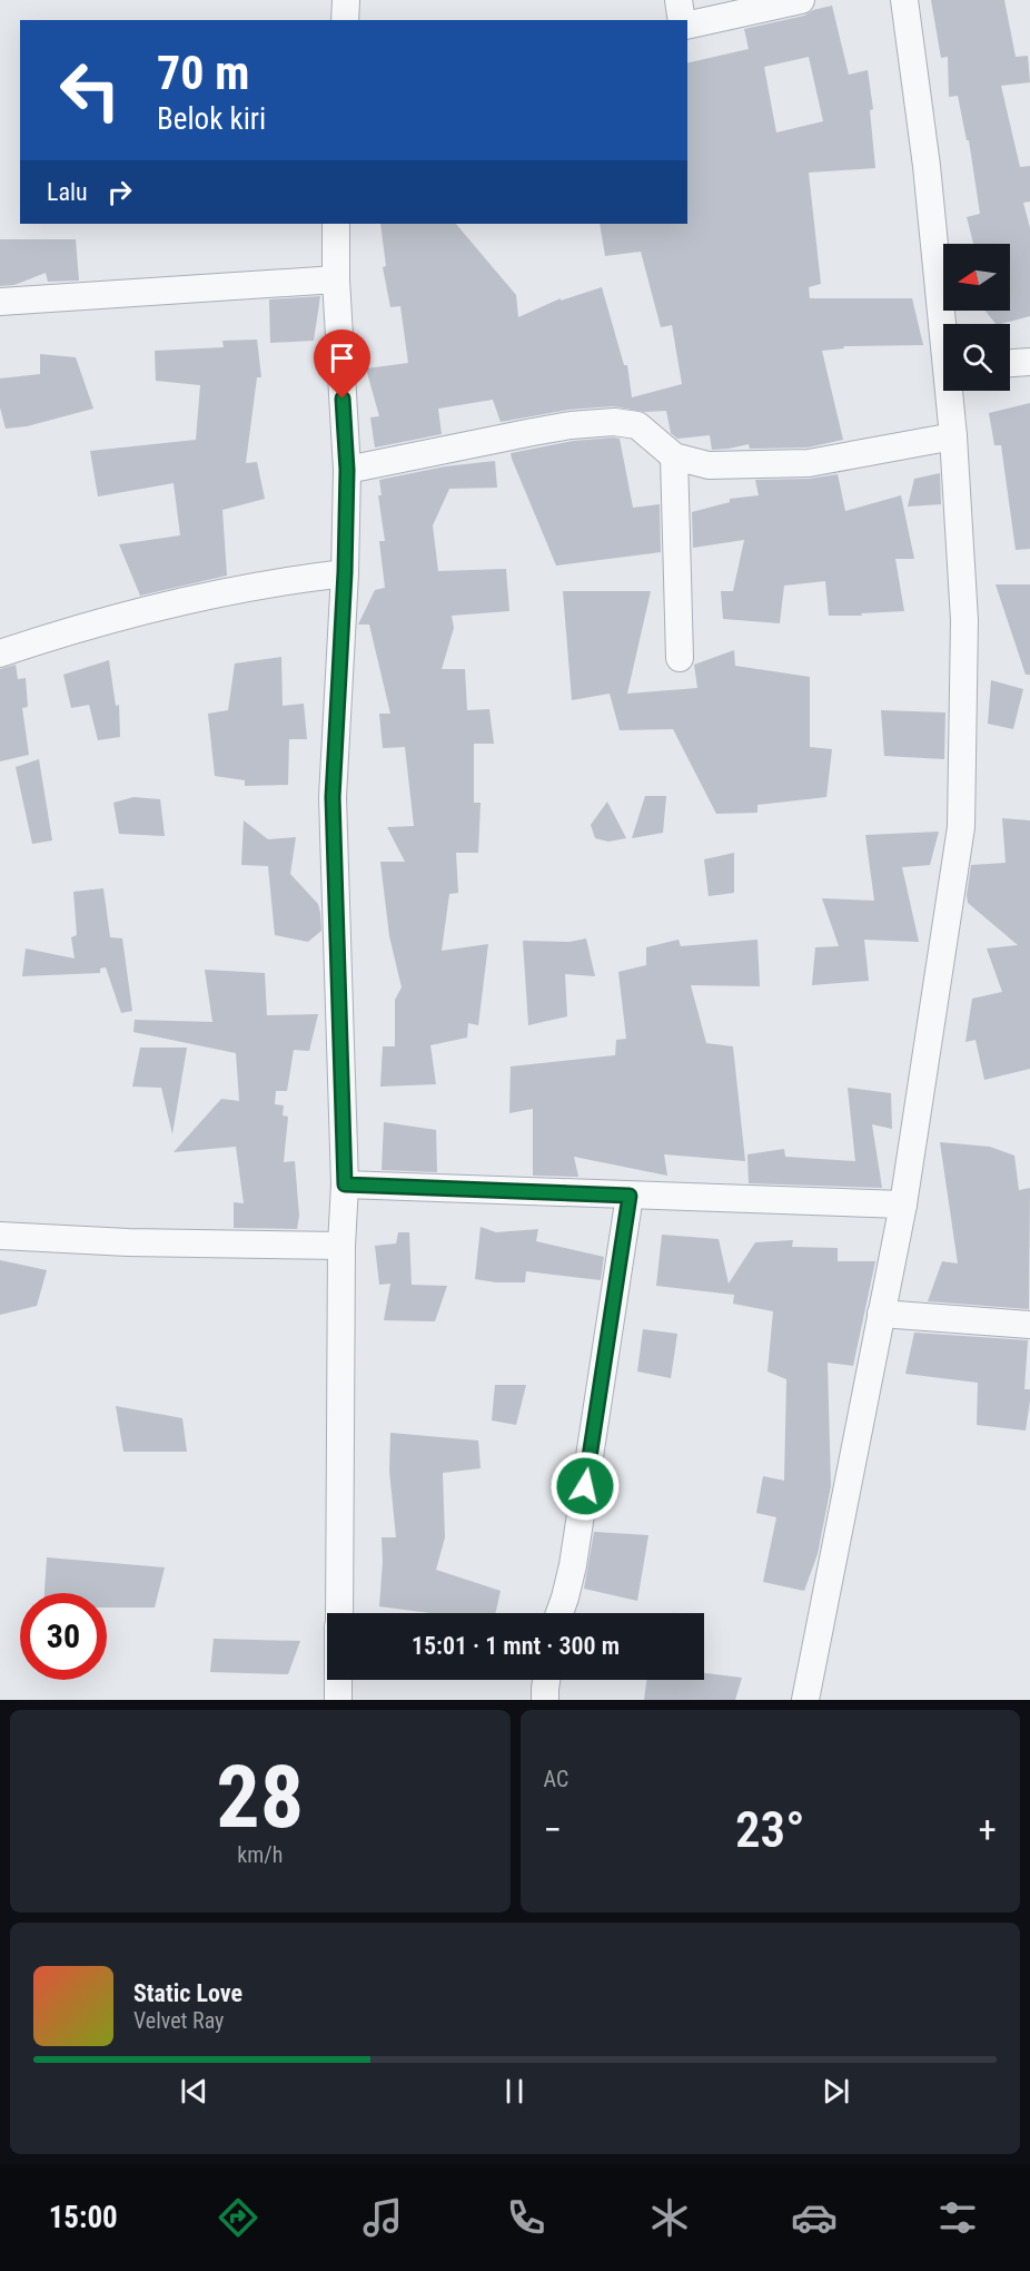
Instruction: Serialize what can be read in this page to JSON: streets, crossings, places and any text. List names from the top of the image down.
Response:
{
  "north": "left",
  "page": {
    "turn": ["70 m", "Belok kiri"],
    "then": "Lalu",
    "limit": "30",
    "trip": "15:01 · 1 mnt · 300 m",
    "tile": [
      ["28", "km/h"],
      "AC"
    ],
    "heat": ["−", "23°", "+"],
    "song": ["Static Love", "Velvet Ray"],
    "tabs": "15:00"
  }
}
